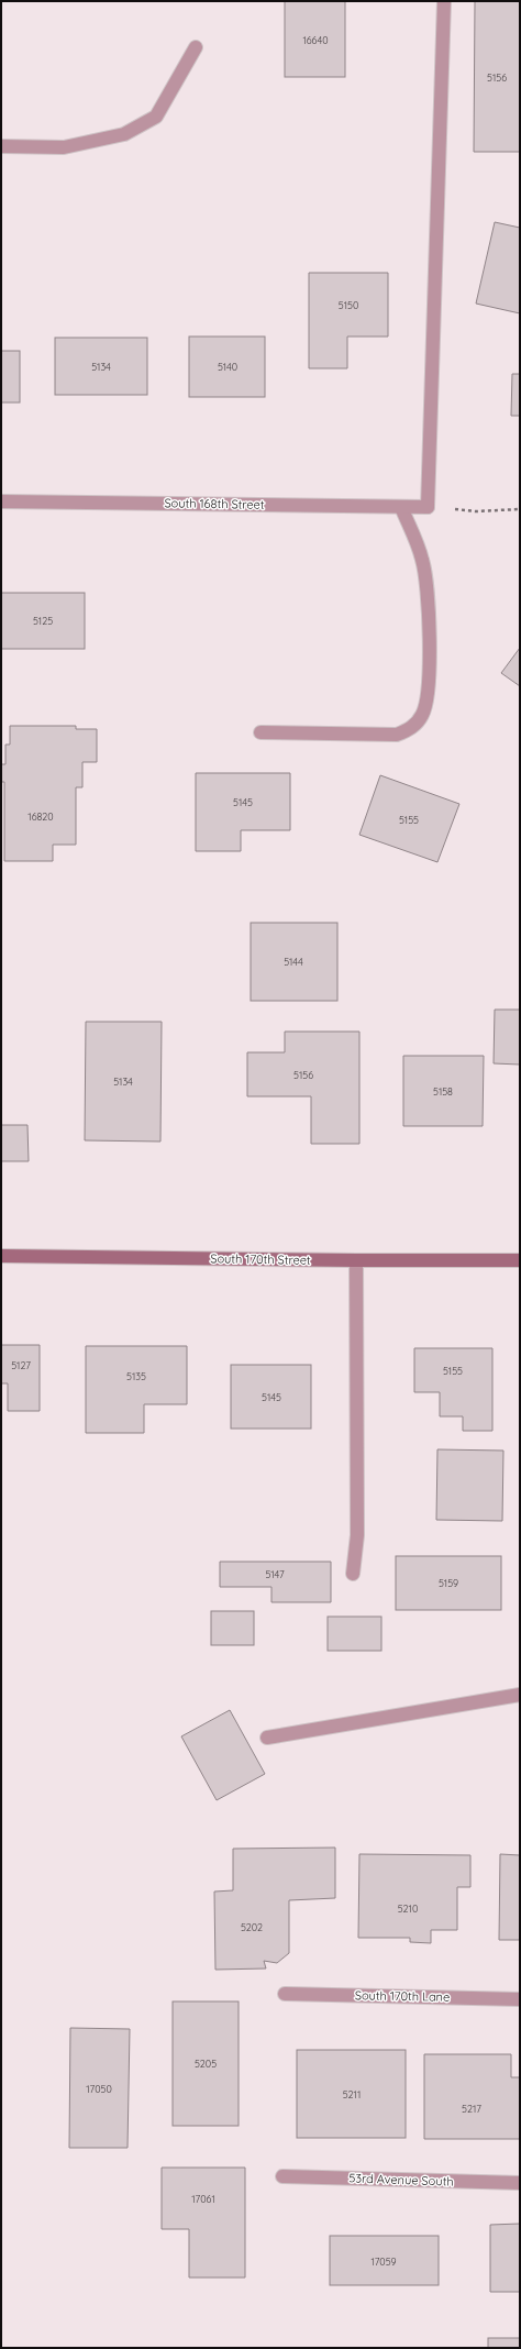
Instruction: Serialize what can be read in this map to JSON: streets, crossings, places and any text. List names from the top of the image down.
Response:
{
  "streets": {
    "street": [
      "South 168th Street",
      "South 170th Street",
      "South 170th Lane",
      "53rd Avenue South"
    ]
  },
  "house_numbers": [
    "16640",
    "5156",
    "5150",
    "5134",
    "5140",
    "5125",
    "5145",
    "16820",
    "5155",
    "5144",
    "5156",
    "5134",
    "5158",
    "5127",
    "5155",
    "5135",
    "5145",
    "5147",
    "5159",
    "5210",
    "5202",
    "5205",
    "17050",
    "5211",
    "5217",
    "17061",
    "17059"
  ]
}
